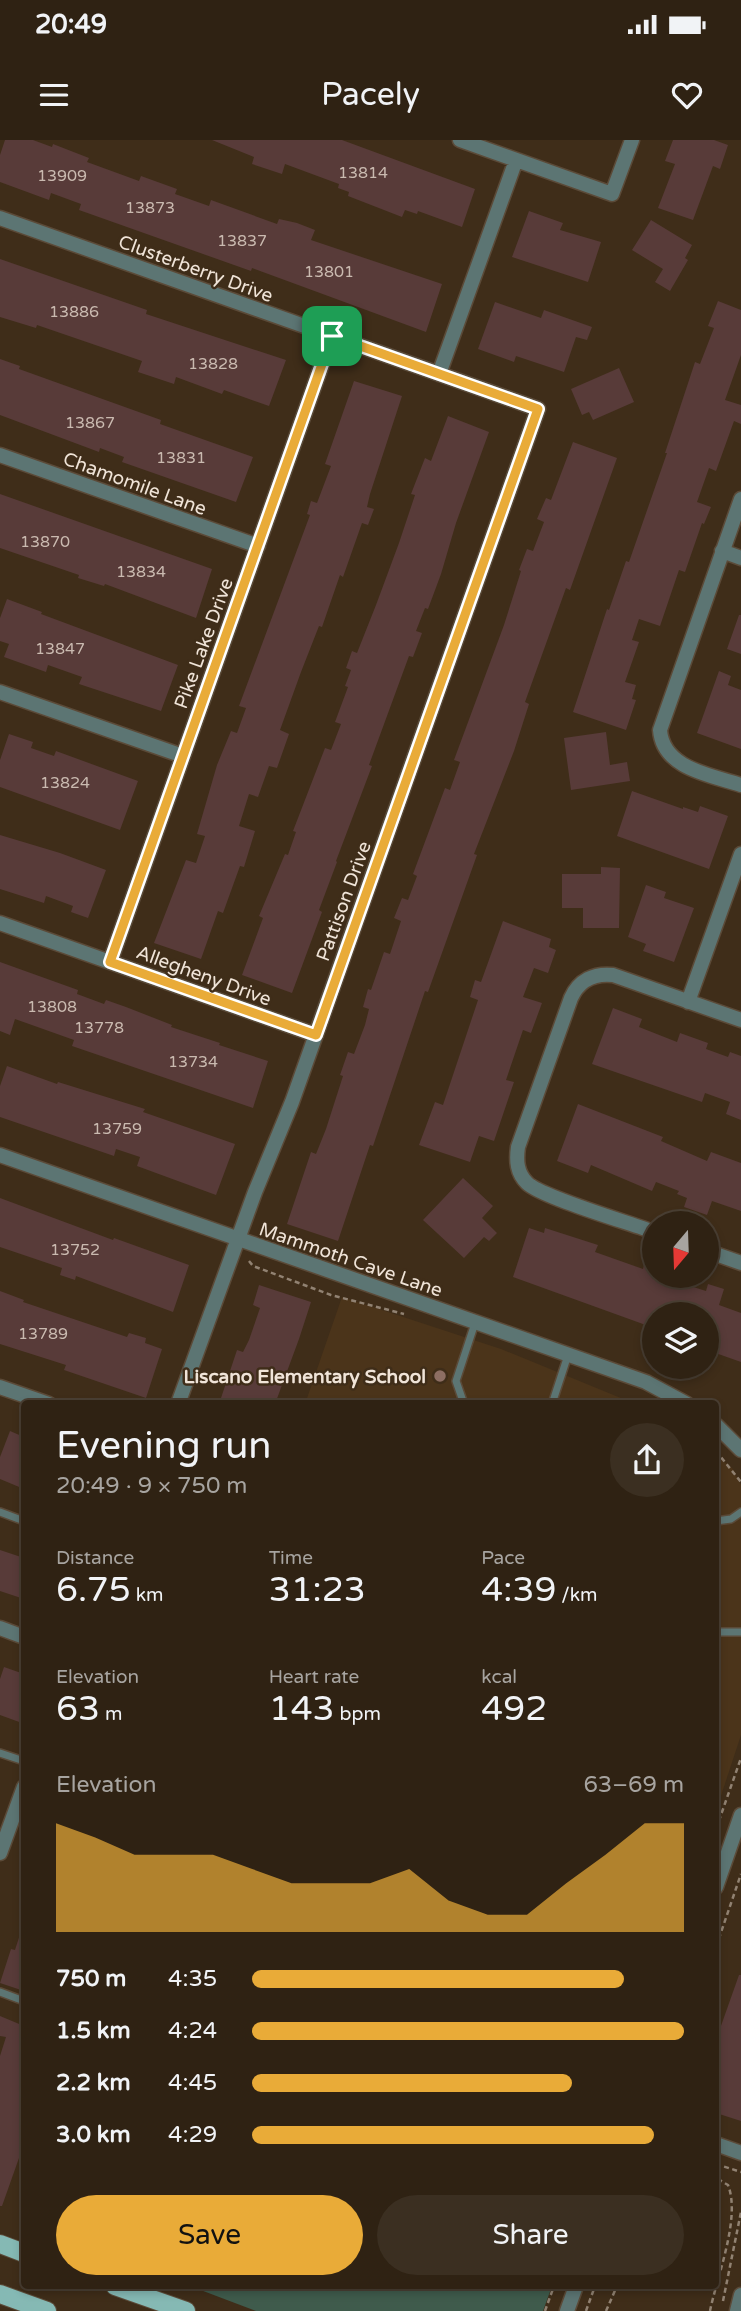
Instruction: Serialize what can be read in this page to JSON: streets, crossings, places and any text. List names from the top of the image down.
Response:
{
  "streets": {
    "street": [
      "Clusterberry Drive",
      "Chamomile Lane",
      "Pike Lake Drive",
      "Pattison Drive",
      "Allegheny Drive",
      "Mammoth Cave Lane"
    ]
  },
  "crossings": [
    ["Clusterberry Drive", "Pike Lake Drive"],
    ["Clusterberry Drive", "Pattison Drive"],
    ["Chamomile Lane", "Pike Lake Drive"],
    ["Pike Lake Drive", "Allegheny Drive"],
    ["Pattison Drive", "Allegheny Drive"],
    ["Pattison Drive", "Mammoth Cave Lane"]
  ],
  "places": ["Liscano Elementary School"],
  "house_numbers": [
    "13814",
    "13909",
    "13873",
    "13837",
    "13801",
    "13886",
    "13828",
    "13867",
    "13831",
    "13870",
    "13834",
    "13847",
    "13824",
    "13808",
    "13778",
    "13734",
    "13759",
    "13752",
    "13789"
  ],
  "north": "bottom",
  "page": {
    "status": "20:49",
    "header": "Pacely",
    "heading": ["Evening run", "20:49 · 9 × 750 m"],
    "stats": [
      ["Distance", "6.75 km"],
      ["Time", "31:23"],
      ["Pace", "4:39 /km"],
      ["Elevation", "63 m"],
      ["Heart rate", "143 bpm"],
      ["kcal", "492"]
    ],
    "chart": ["Elevation", "63–69 m"],
    "list": [
      {
        "name": "750 m",
        "note": "4:35"
      },
      {
        "name": "1.5 km",
        "note": "4:24"
      },
      {
        "name": "2.2 km",
        "note": "4:45"
      },
      {
        "name": "3.0 km",
        "note": "4:29"
      }
    ],
    "buttons": ["Save", "Share"]
  }
}
